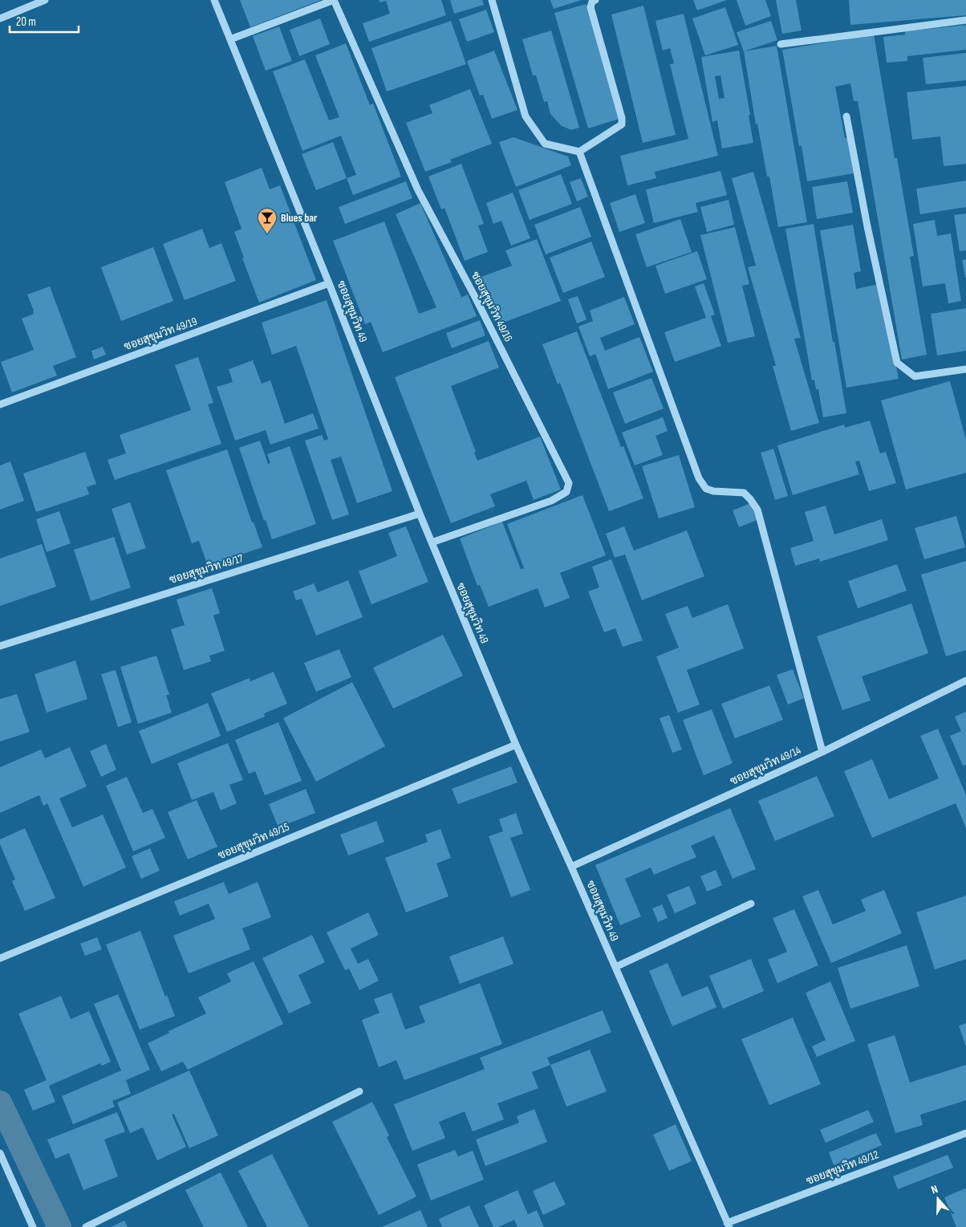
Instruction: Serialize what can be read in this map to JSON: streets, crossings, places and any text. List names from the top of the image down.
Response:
{
  "streets": {
    "street": [
      "ซอยสุขุมวิท 49/16",
      "ซอยสุขุมวิท 49",
      "ซอยสุขุมวิท 49/19",
      "ซอยสุขุมวิท 49/17",
      "ซอยสุขุมวิท 49/14",
      "ซอยสุขุมวิท 49/15",
      "ซอยสุขุมวิท 49/12"
    ]
  },
  "crossings": [
    ["ซอยสุขุมวิท 49/16", "ซอยสุขุมวิท 49"],
    ["ซอยสุขุมวิท 49", "ซอยสุขุมวิท 49/19"],
    ["ซอยสุขุมวิท 49", "ซอยสุขุมวิท 49/17"],
    ["ซอยสุขุมวิท 49", "ซอยสุขุมวิท 49/14"],
    ["ซอยสุขุมวิท 49", "ซอยสุขุมวิท 49/15"],
    ["ซอยสุขุมวิท 49", "ซอยสุขุมวิท 49/12"]
  ],
  "places": {
    "bar": ["Blues bar"]
  },
  "scale_bar": "20 m",
  "north": "top"
}
